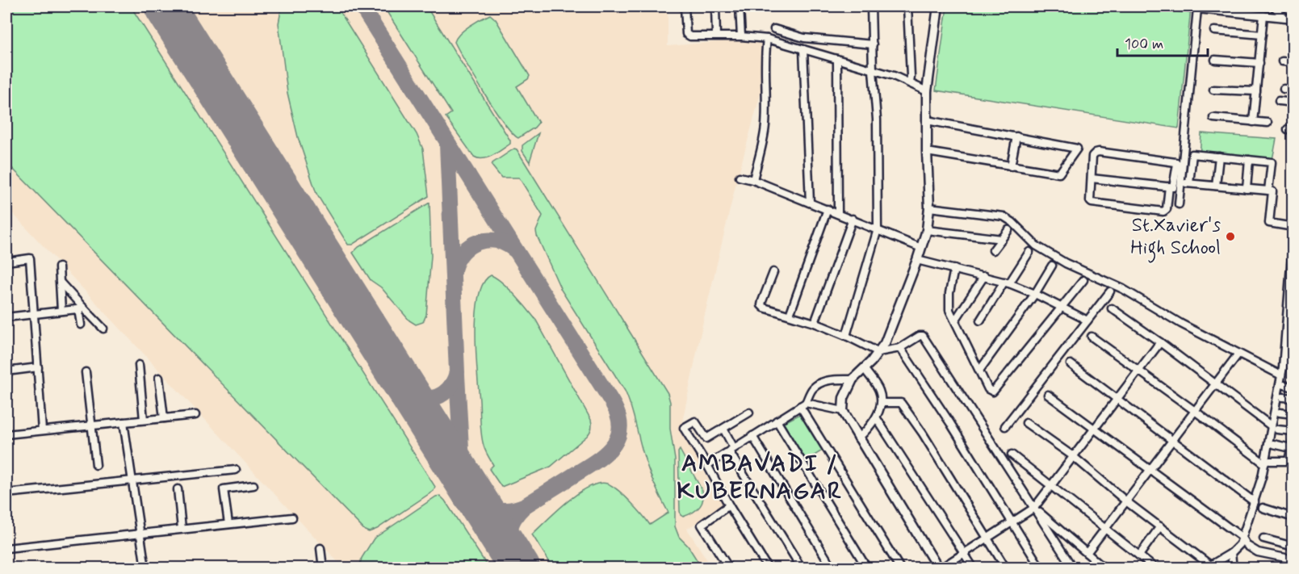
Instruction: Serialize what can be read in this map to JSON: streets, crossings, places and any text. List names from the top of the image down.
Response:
{
  "districts": ["AMBAVADI / KUBERNAGAR"],
  "places": ["St.Xavier's High School"],
  "scale_bar": "100 m"
}
